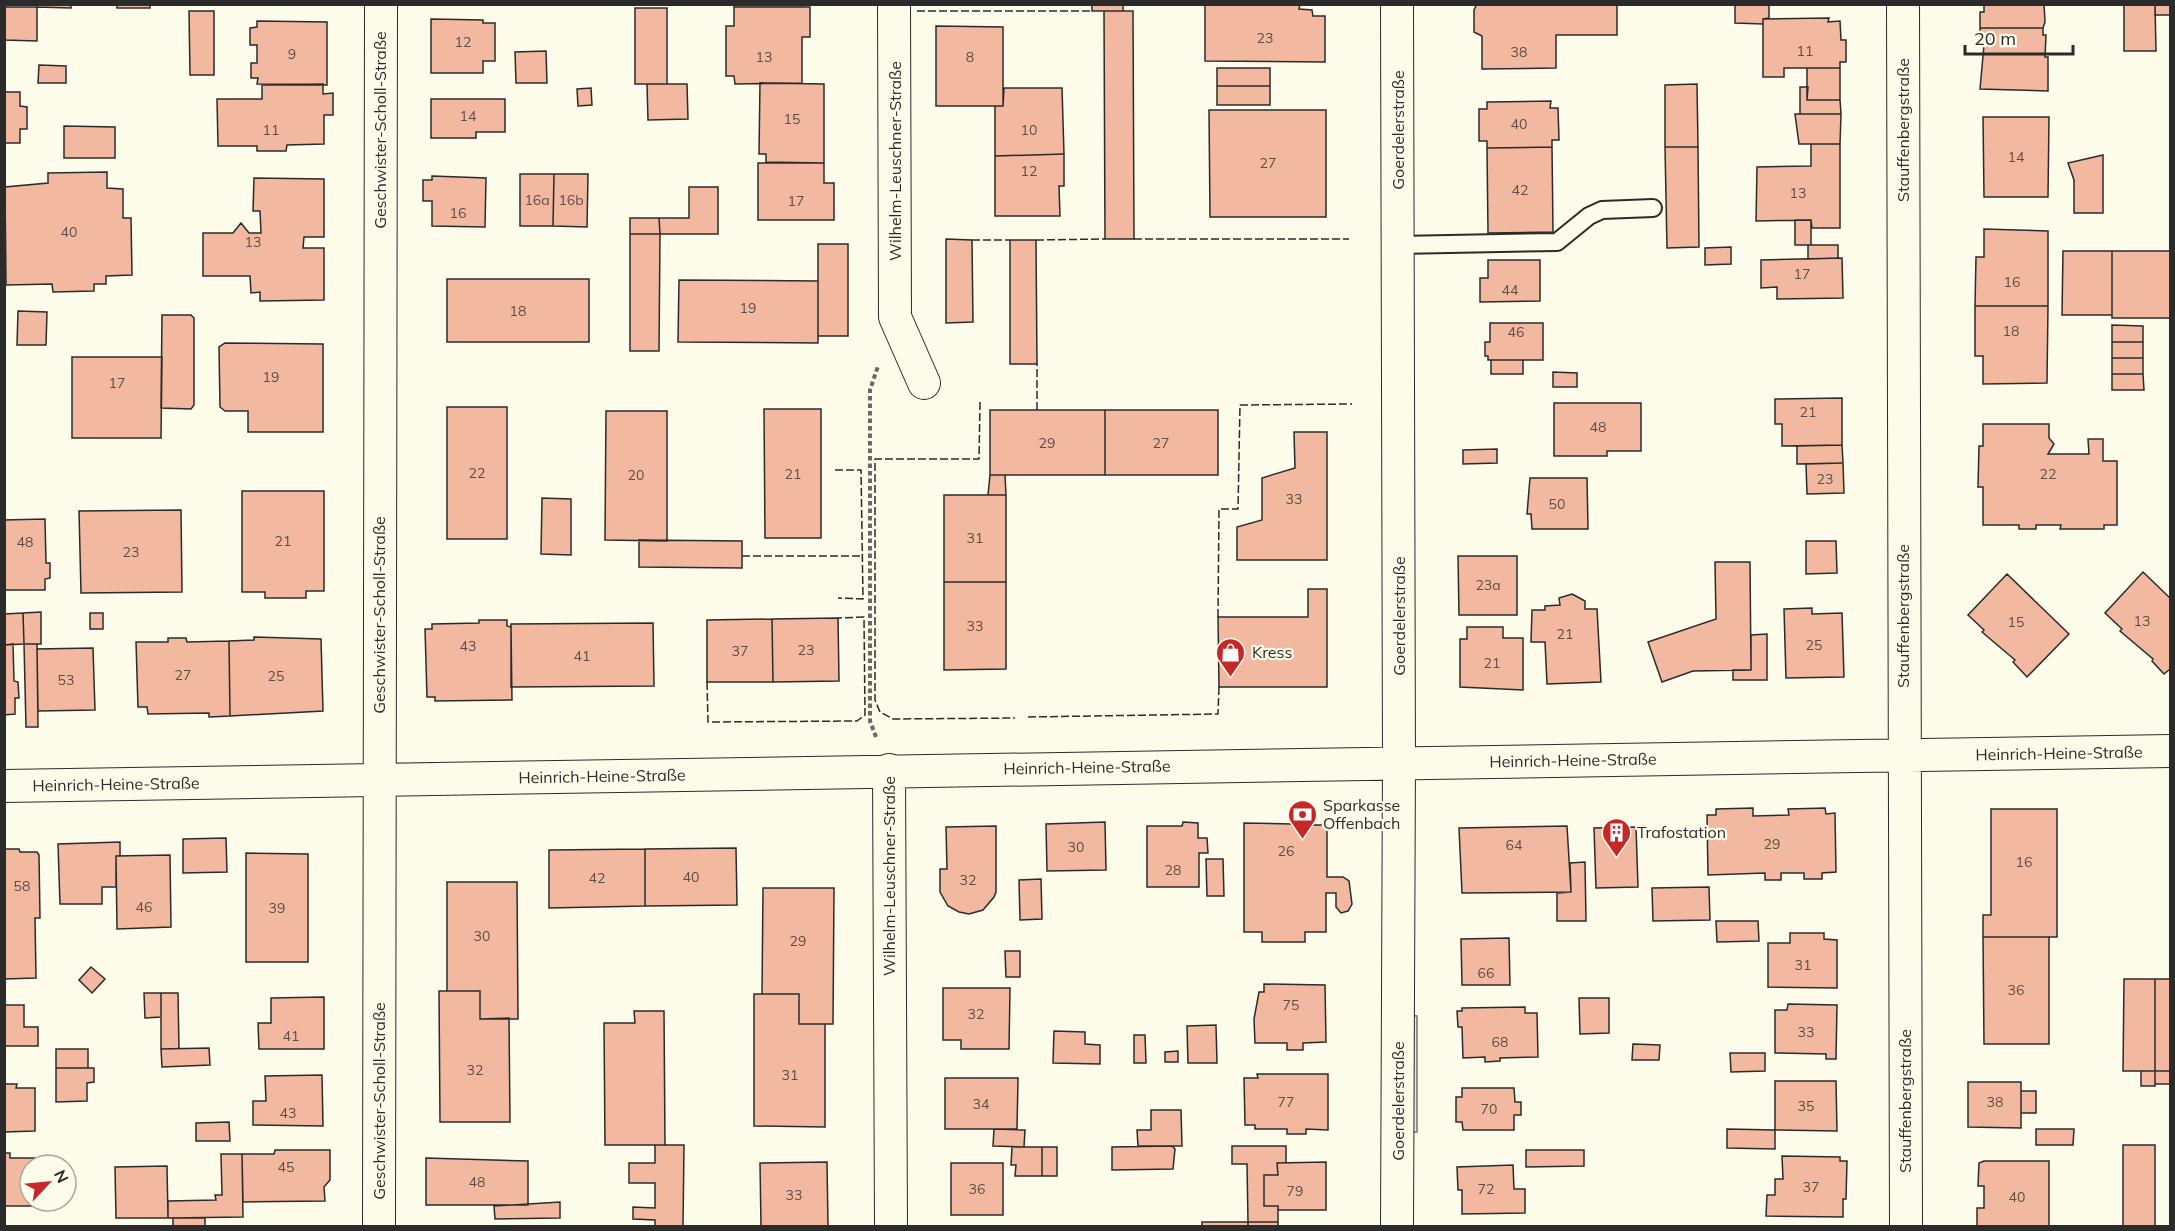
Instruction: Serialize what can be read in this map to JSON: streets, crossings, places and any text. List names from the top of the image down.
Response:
{
  "streets": {
    "street": [
      "Geschwister-Scholl-Straße",
      "Goerdelerstraße",
      "Stauffenbergstraße",
      "Wilhelm-Leuschner-Straße",
      "Heinrich-Heine-Straße"
    ]
  },
  "crossings": [
    ["Geschwister-Scholl-Straße", "Heinrich-Heine-Straße"],
    ["Goerdelerstraße", "Heinrich-Heine-Straße"],
    ["Stauffenbergstraße", "Heinrich-Heine-Straße"],
    ["Wilhelm-Leuschner-Straße", "Heinrich-Heine-Straße"]
  ],
  "places": {
    "shop": ["Kress"],
    "bank": ["Sparkasse Offenbach"],
    "building": ["Trafostation"]
  },
  "house_numbers": [
    "23",
    "12",
    "11",
    "38",
    "9",
    "13",
    "8",
    "14",
    "15",
    "40",
    "11",
    "10",
    "14",
    "27",
    "12",
    "42",
    "13",
    "16a",
    "16b",
    "17",
    "16",
    "40",
    "13",
    "17",
    "16",
    "44",
    "19",
    "18",
    "18",
    "46",
    "19",
    "17",
    "21",
    "48",
    "29",
    "27",
    "22",
    "21",
    "22",
    "20",
    "23",
    "33",
    "50",
    "31",
    "21",
    "48",
    "23",
    "23a",
    "13",
    "15",
    "33",
    "21",
    "25",
    "43",
    "23",
    "37",
    "41",
    "21",
    "27",
    "25",
    "53",
    "29",
    "64",
    "30",
    "26",
    "16",
    "28",
    "40",
    "42",
    "32",
    "58",
    "46",
    "39",
    "30",
    "29",
    "31",
    "66",
    "36",
    "75",
    "32",
    "33",
    "41",
    "68",
    "32",
    "31",
    "77",
    "38",
    "34",
    "35",
    "70",
    "43",
    "45",
    "48",
    "37",
    "36",
    "72",
    "79",
    "33",
    "40"
  ],
  "scale_bar": "20 m",
  "north": "top right"
}
